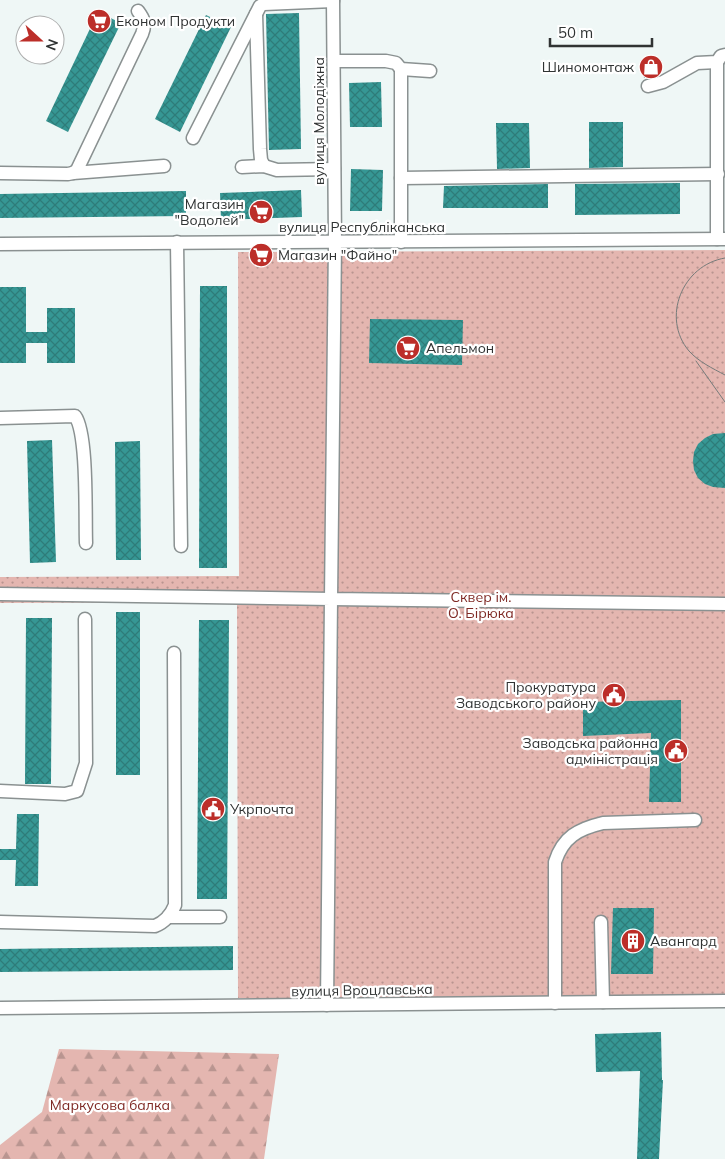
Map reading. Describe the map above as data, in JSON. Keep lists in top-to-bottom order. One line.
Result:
{"streets":{"street":["вулиця Молодіжна","вулиця Республіканська","вулиця Вроцлавська"]},"crossings":[["вулиця Молодіжна","вулиця Республіканська"],["вулиця Молодіжна","вулиця Вроцлавська"]],"parks":["Сквер ім. О. Бірюка","Маркусова балка"],"places":{"supermarket":["Економ Продукти","Магазин \"Водолей\"","Магазин \"Файно\"","Апельмон"],"shop":["Шиномонтаж"],"public building":["Прокуратура Заводського району","Заводська районна адміністрація","Укрпочта"],"building":["Авангард"]},"scale_bar":"50 m","north":"right"}
